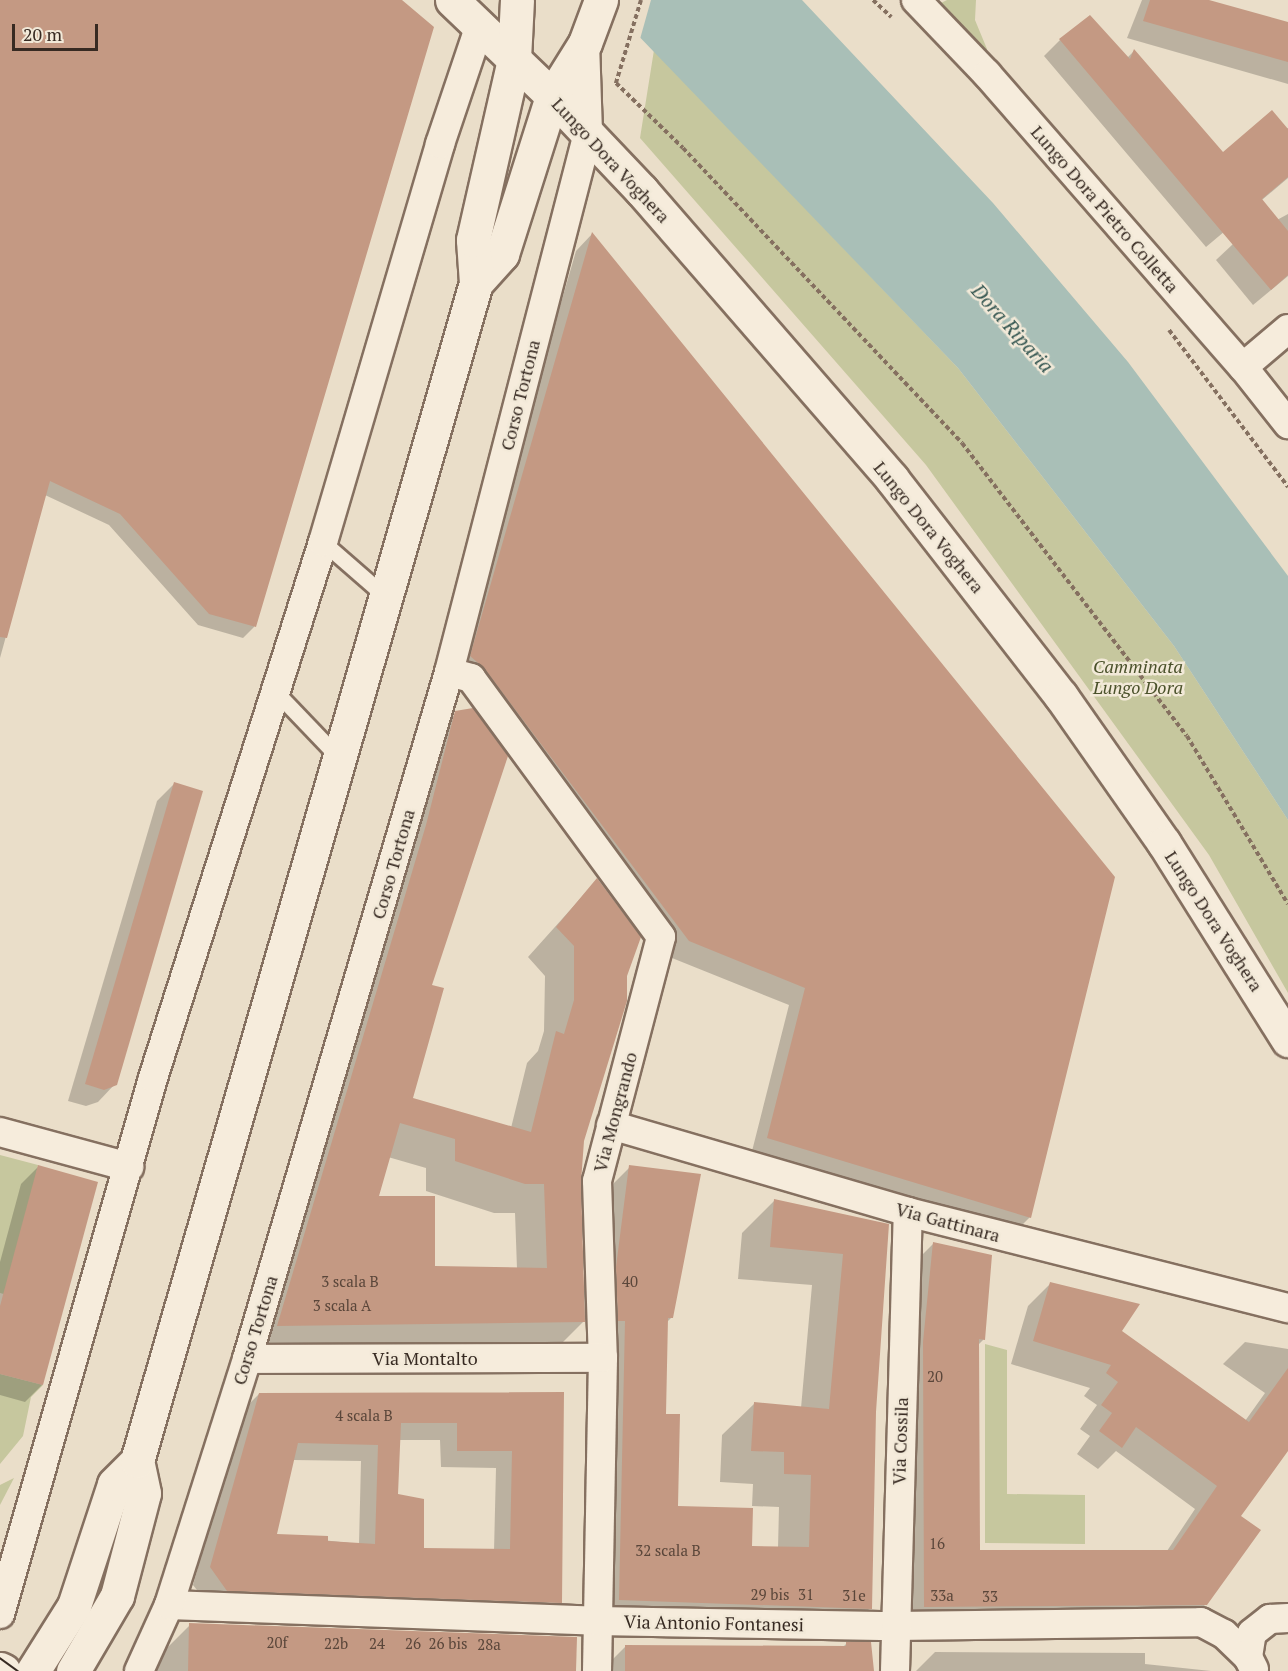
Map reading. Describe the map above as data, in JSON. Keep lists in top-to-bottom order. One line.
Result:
{"streets":{"main road":["Lungo Dora Voghera","Corso Tortona"],"street":["Lungo Dora Pietro Colletta","Via Mongrando","Via Gattinara","Via Montalto","Via Cossila","Via Antonio Fontanesi"]},"crossings":[["Lungo Dora Voghera","Corso Tortona"],["Corso Tortona","Via Mongrando"],["Corso Tortona","Via Montalto"],["Corso Tortona","Via Antonio Fontanesi"],["Via Mongrando","Via Gattinara"],["Via Mongrando","Via Montalto"],["Via Mongrando","Via Antonio Fontanesi"],["Via Gattinara","Via Cossila"],["Via Cossila","Via Antonio Fontanesi"]],"water":["Dora Riparia"],"parks":["Camminata Lungo Dora"],"house_numbers":["3 scala B","40","3 scala A","20","4 scala B","16","32 scala B","29 bis","31","31e","33a","33","20f","22b","24","26","26 bis","28a"],"scale_bar":"20 m"}
